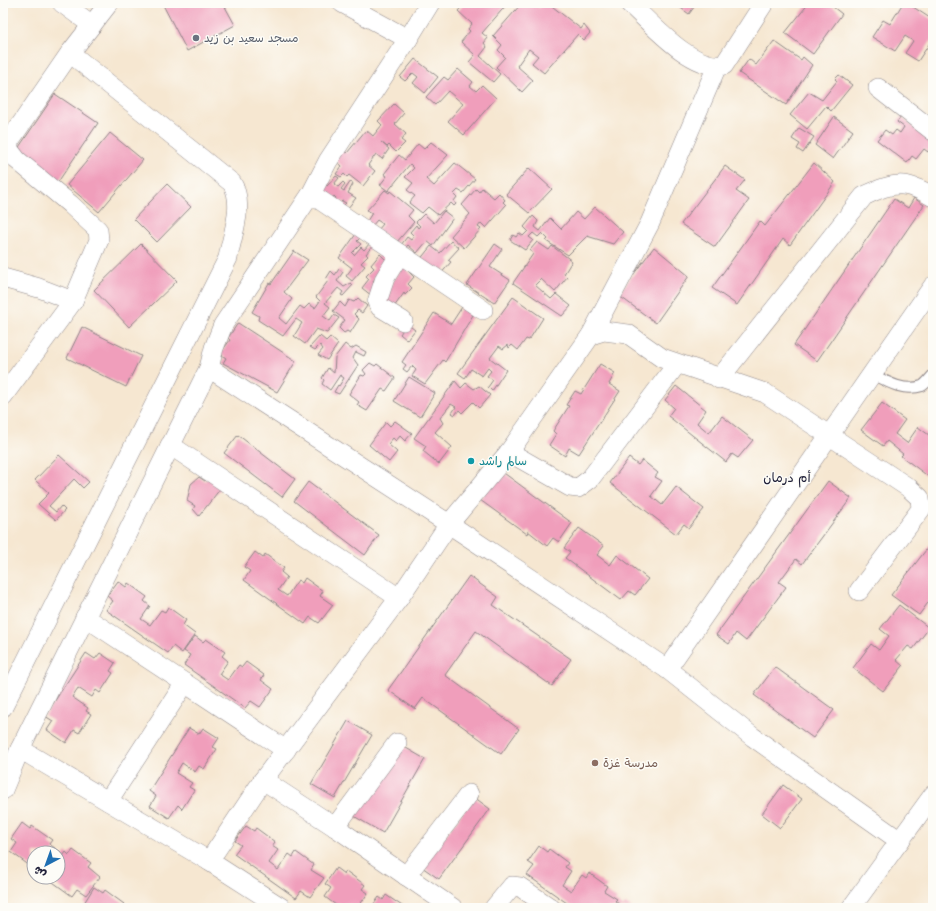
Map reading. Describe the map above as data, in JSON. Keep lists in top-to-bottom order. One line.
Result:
{"districts":["أم درمان"],"places":["مسجد سعيد بن زيد","سالم راشد","مدرسة غزة"],"north":"bottom left"}
